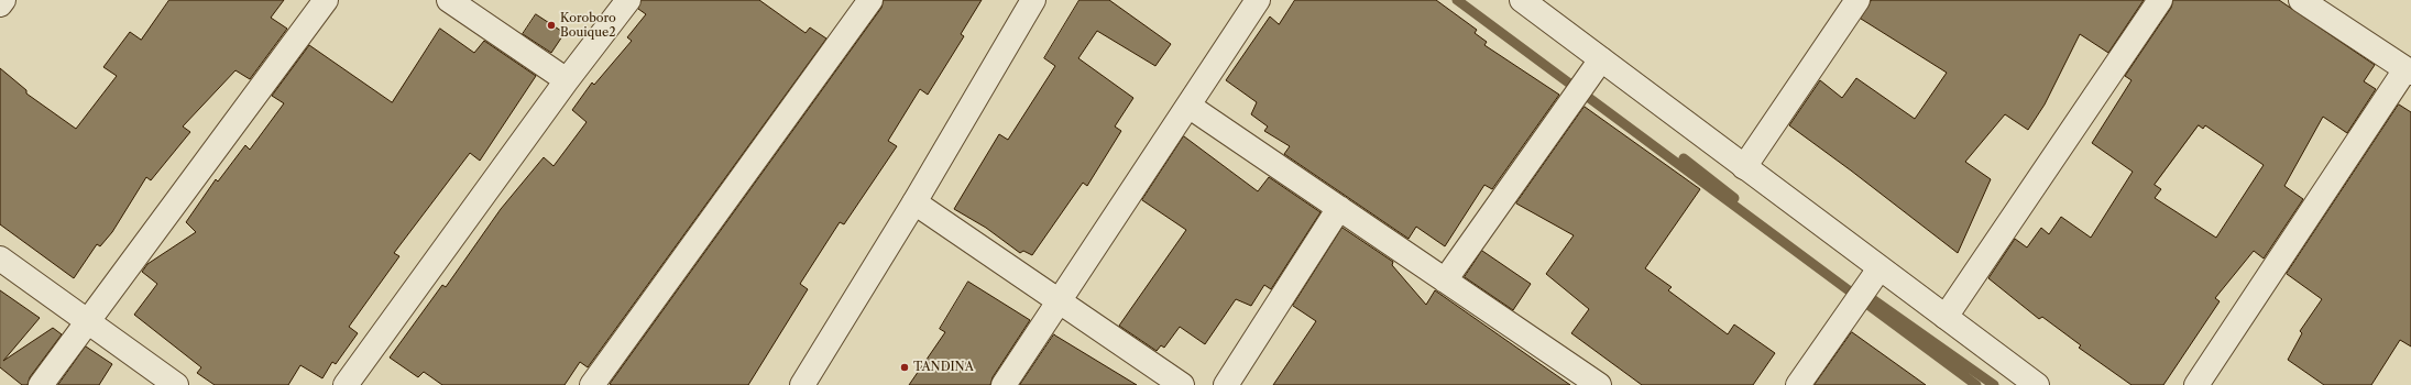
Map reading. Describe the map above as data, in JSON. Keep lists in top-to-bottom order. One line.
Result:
{"places":["Koroboro Bouique2","TANDINA"]}
